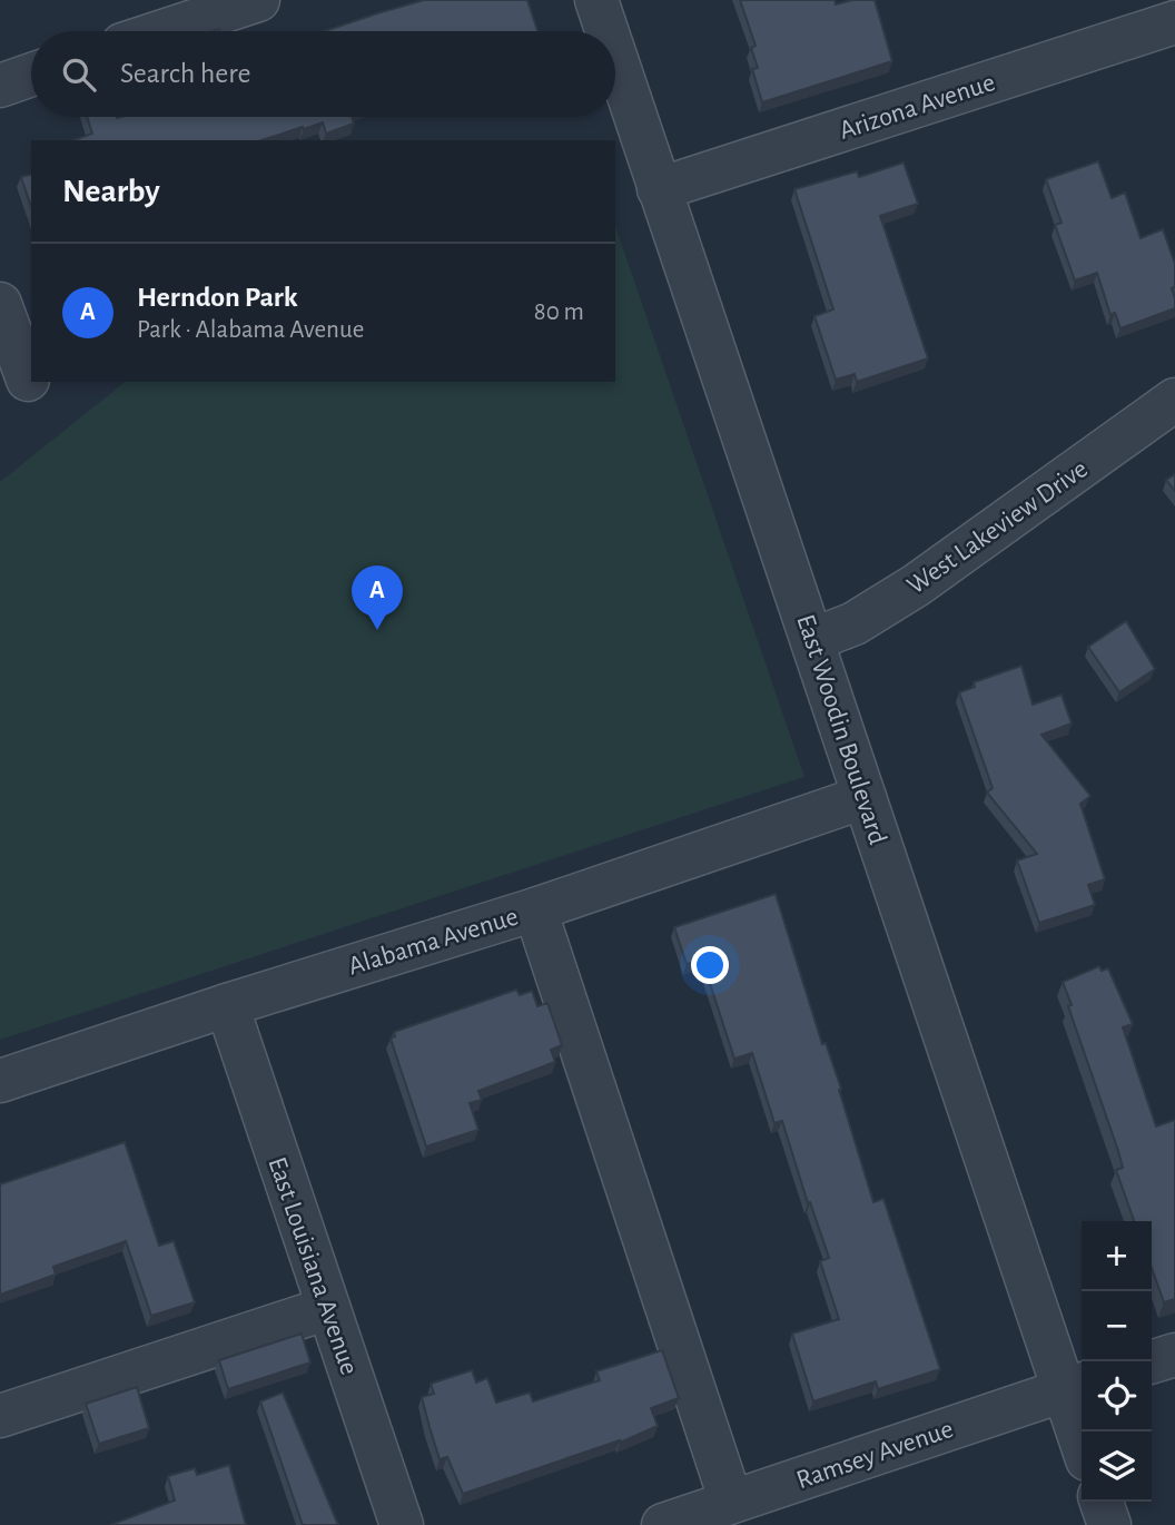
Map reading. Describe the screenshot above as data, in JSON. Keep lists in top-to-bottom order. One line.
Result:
{"streets":{"street":["Arizona Avenue","West Lakeview Drive","East Woodin Boulevard","Alabama Avenue","East Louisiana Avenue","Ramsey Avenue"]},"crossings":[["Arizona Avenue","East Woodin Boulevard"],["West Lakeview Drive","East Woodin Boulevard"],["East Woodin Boulevard","Alabama Avenue"],["East Woodin Boulevard","Ramsey Avenue"],["Alabama Avenue","East Louisiana Avenue"]],"page":{"search":"Search here","heading":"Nearby","list":[{"mark":"A","name":"Herndon Park","note":"Park · Alabama Avenue","value":"80 m"}],"pins":"A","map_buttons":["+","−"]}}
